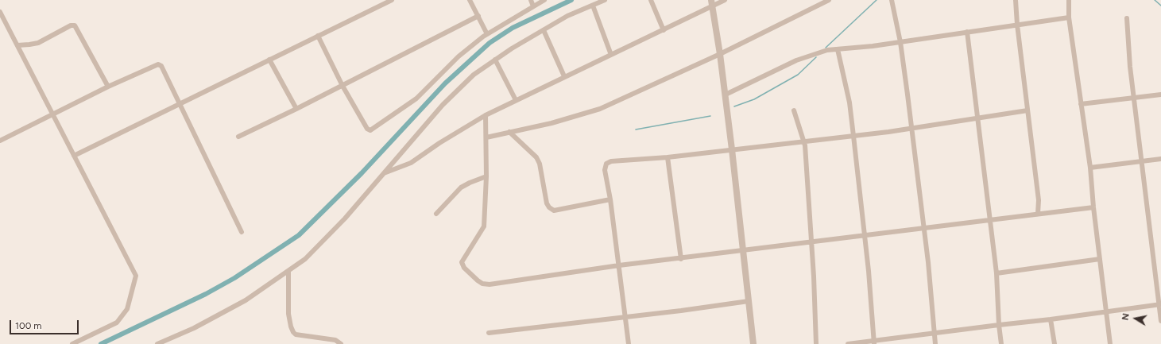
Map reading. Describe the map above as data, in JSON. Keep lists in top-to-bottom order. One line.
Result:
{"scale_bar":"100 m","north":"left"}
